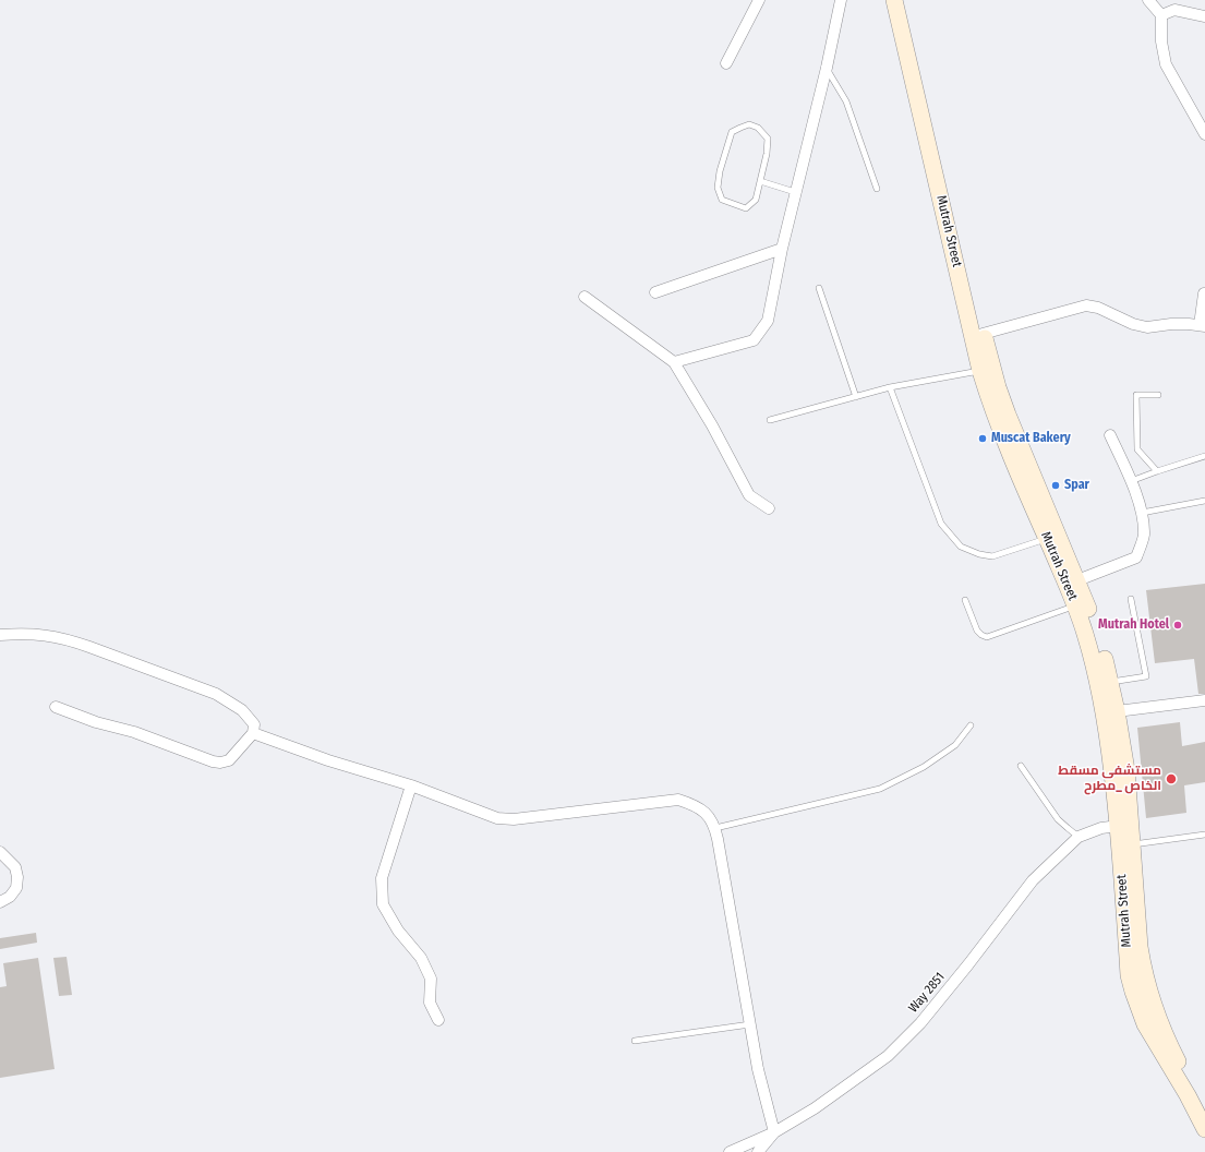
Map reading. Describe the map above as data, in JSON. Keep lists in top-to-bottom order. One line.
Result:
{"streets":{"main road":["Mutrah Street"],"street":["Way 2851"]},"crossings":[["Mutrah Street","Way 2851"]],"places":["Muscat Bakery","Spar","Mutrah Hotel","مستشفى مسقط الخاص _مطرح"]}
